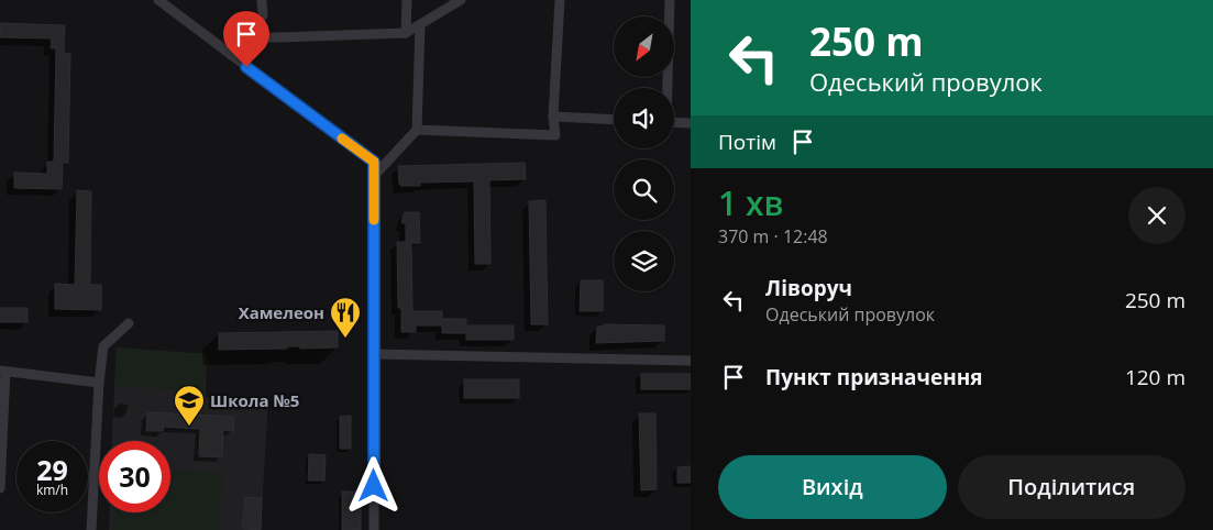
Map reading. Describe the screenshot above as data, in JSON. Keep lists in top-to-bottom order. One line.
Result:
{"places":{"restaurant":["Хамелеон"],"school or university":["Школа №5"]},"north":"bottom left","page":{"turn":["250 m","Одеський провулок"],"then":"Потім","heading":["1 хв","370 m · 12:48"],"list":[{"name":"Ліворуч","note":"Одеський провулок","value":"250 m"},{"name":"Пункт призначення","value":"120 m"}],"speed":"29 km/h","limit":"30","buttons":["Вихід","Поділитися"]}}
